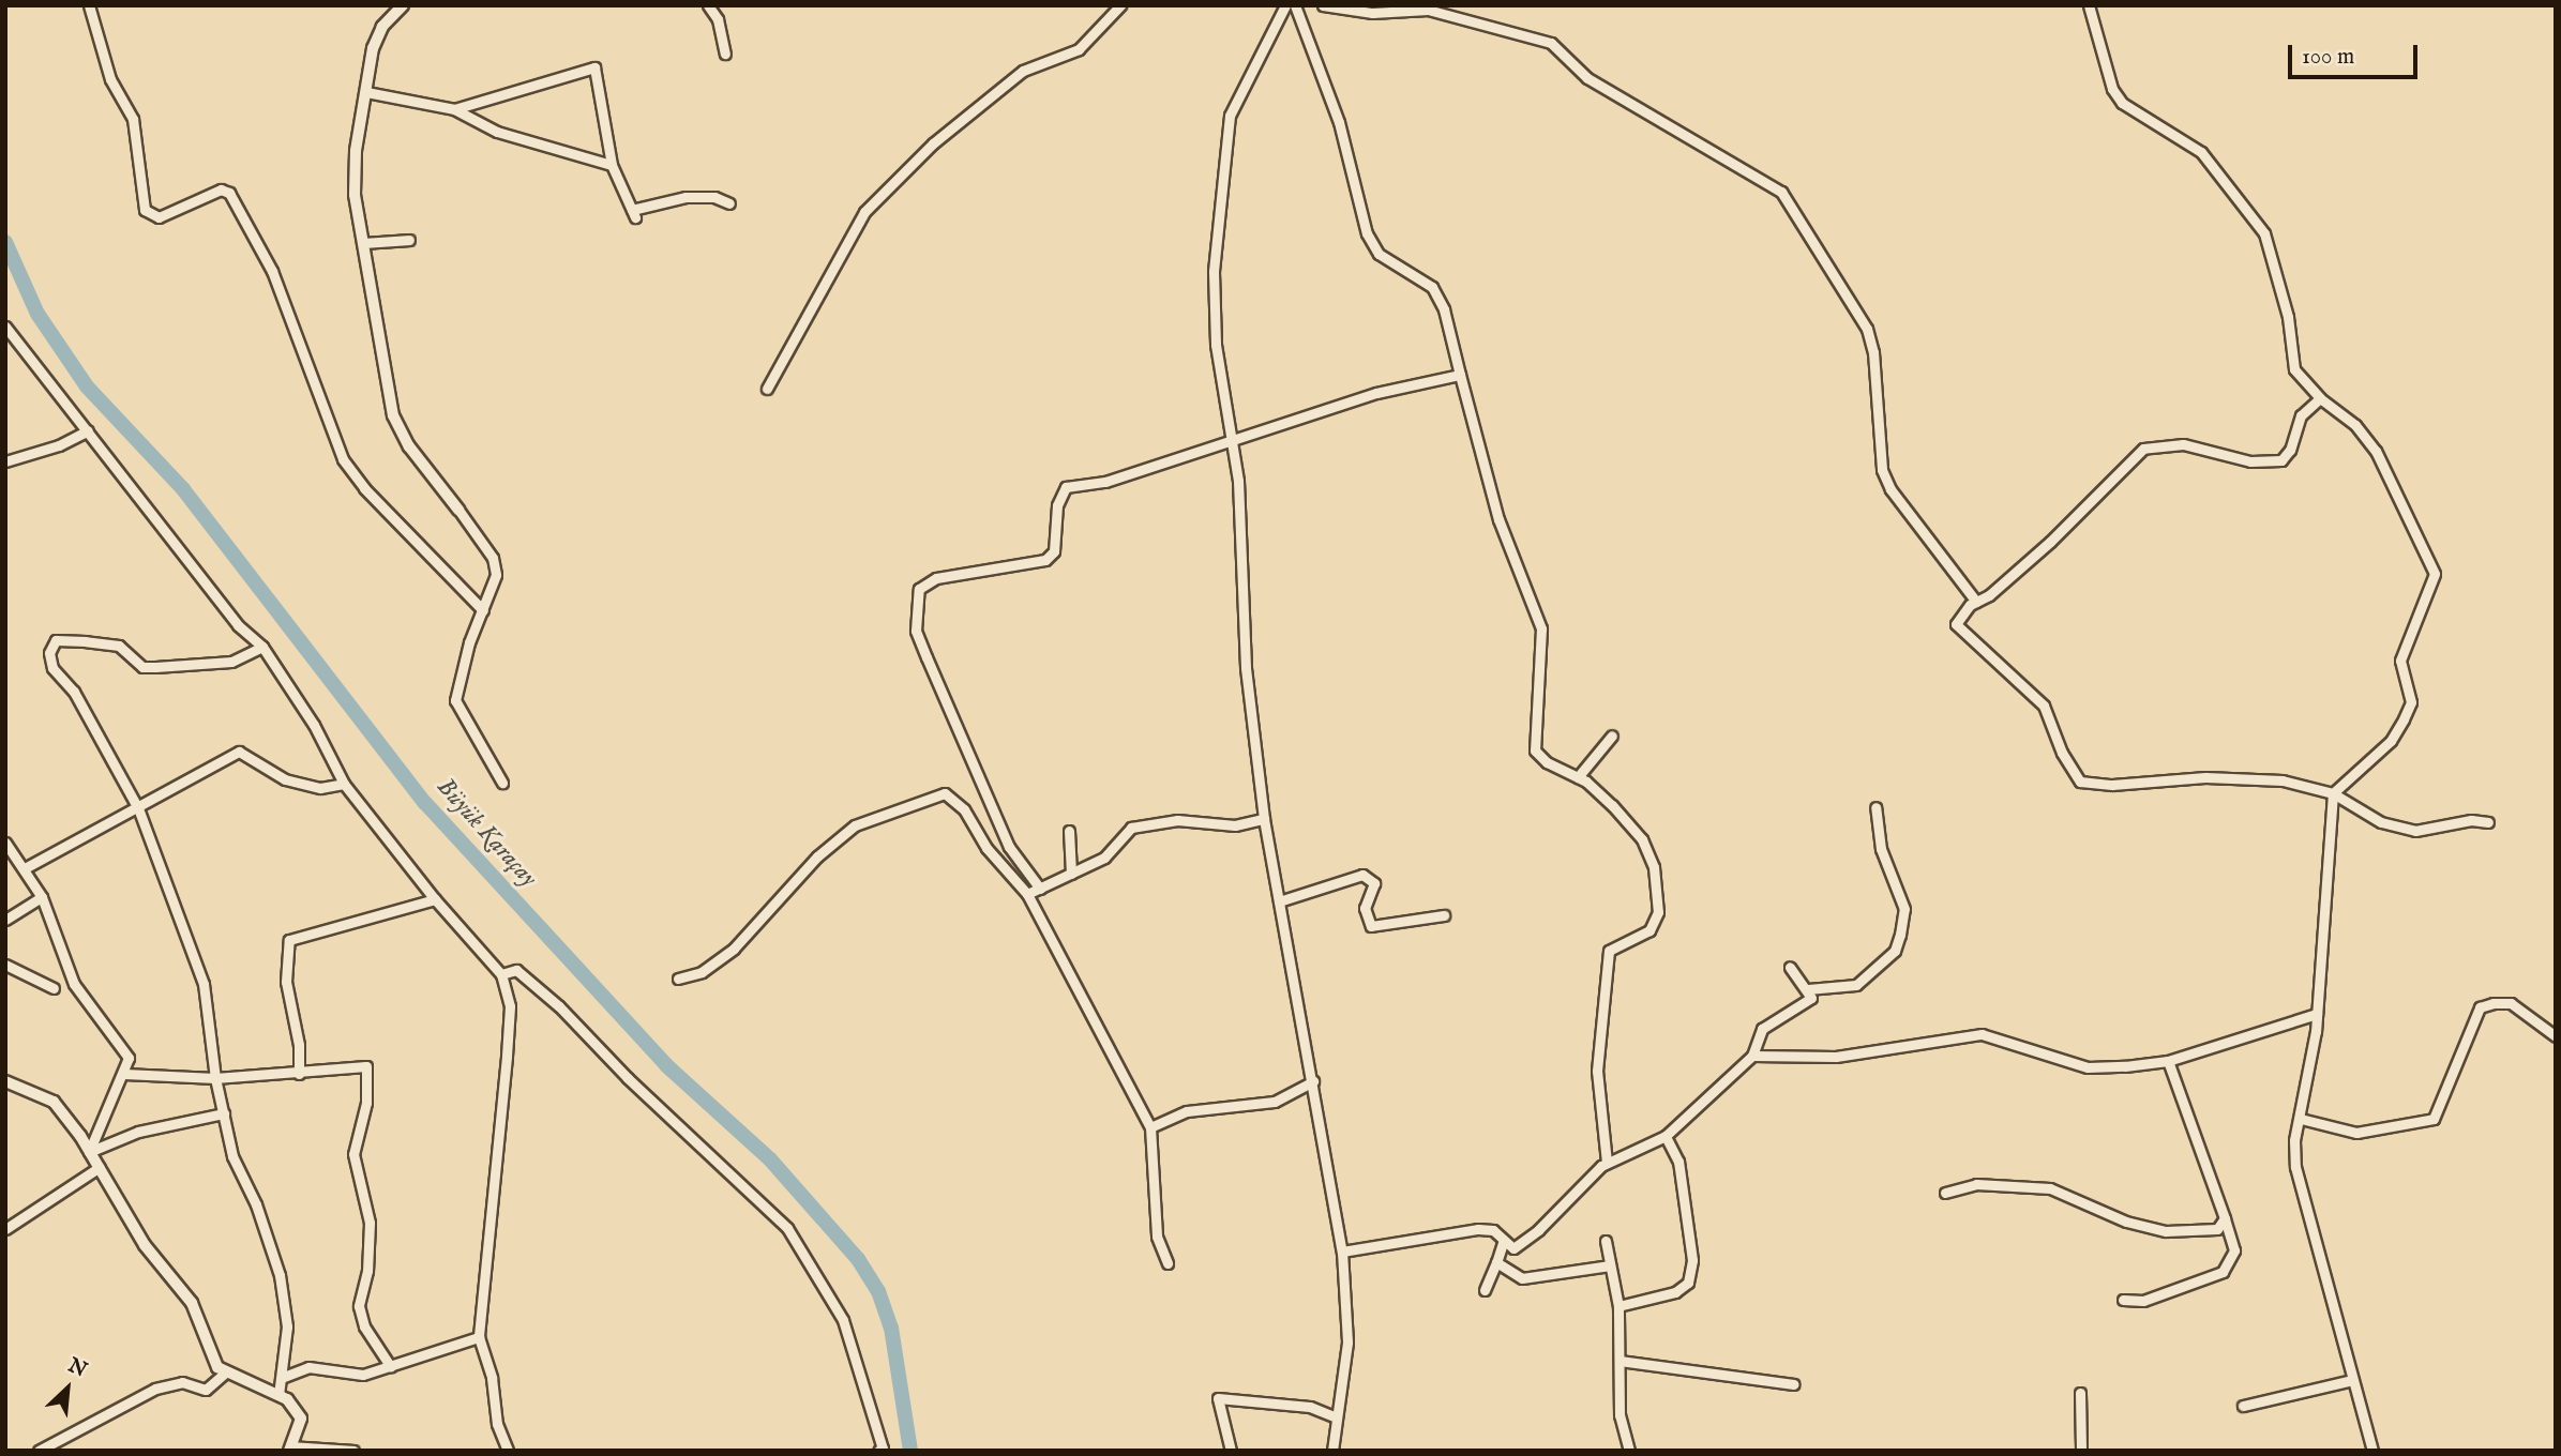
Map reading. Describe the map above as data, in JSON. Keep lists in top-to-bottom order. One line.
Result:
{"water":["Büyük Karaçay"],"scale_bar":"100 m","north":"top right"}
